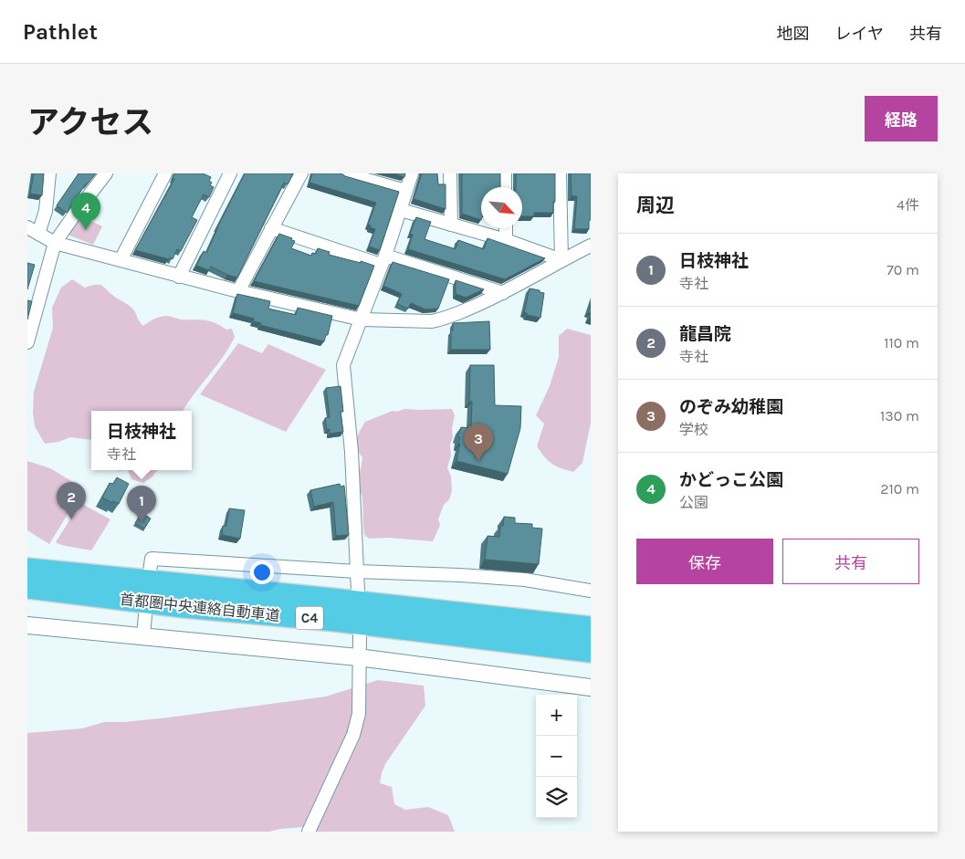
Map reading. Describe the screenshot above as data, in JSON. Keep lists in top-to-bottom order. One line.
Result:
{"streets":{"highway":["首都圏中央連絡自動車道","C4"]},"north":"bottom right","page":{"header":"Pathlet","nav":["地図","レイヤ","共有"],"title":"アクセス","buttons":["経路",["保存","共有"]],"heading":["周辺","4件"],"pins":["4","3","2","1"],"list":[{"mark":"1","name":"日枝神社","note":"寺社","value":"70 m"},{"mark":"2","name":"龍昌院","note":"寺社","value":"110 m"},{"mark":"3","name":"のぞみ幼稚園","note":"学校","value":"130 m"},{"mark":"4","name":"かどっこ公園","note":"公園","value":"210 m"}],"popup":["日枝神社","寺社"],"map_buttons":["+","−"]}}
